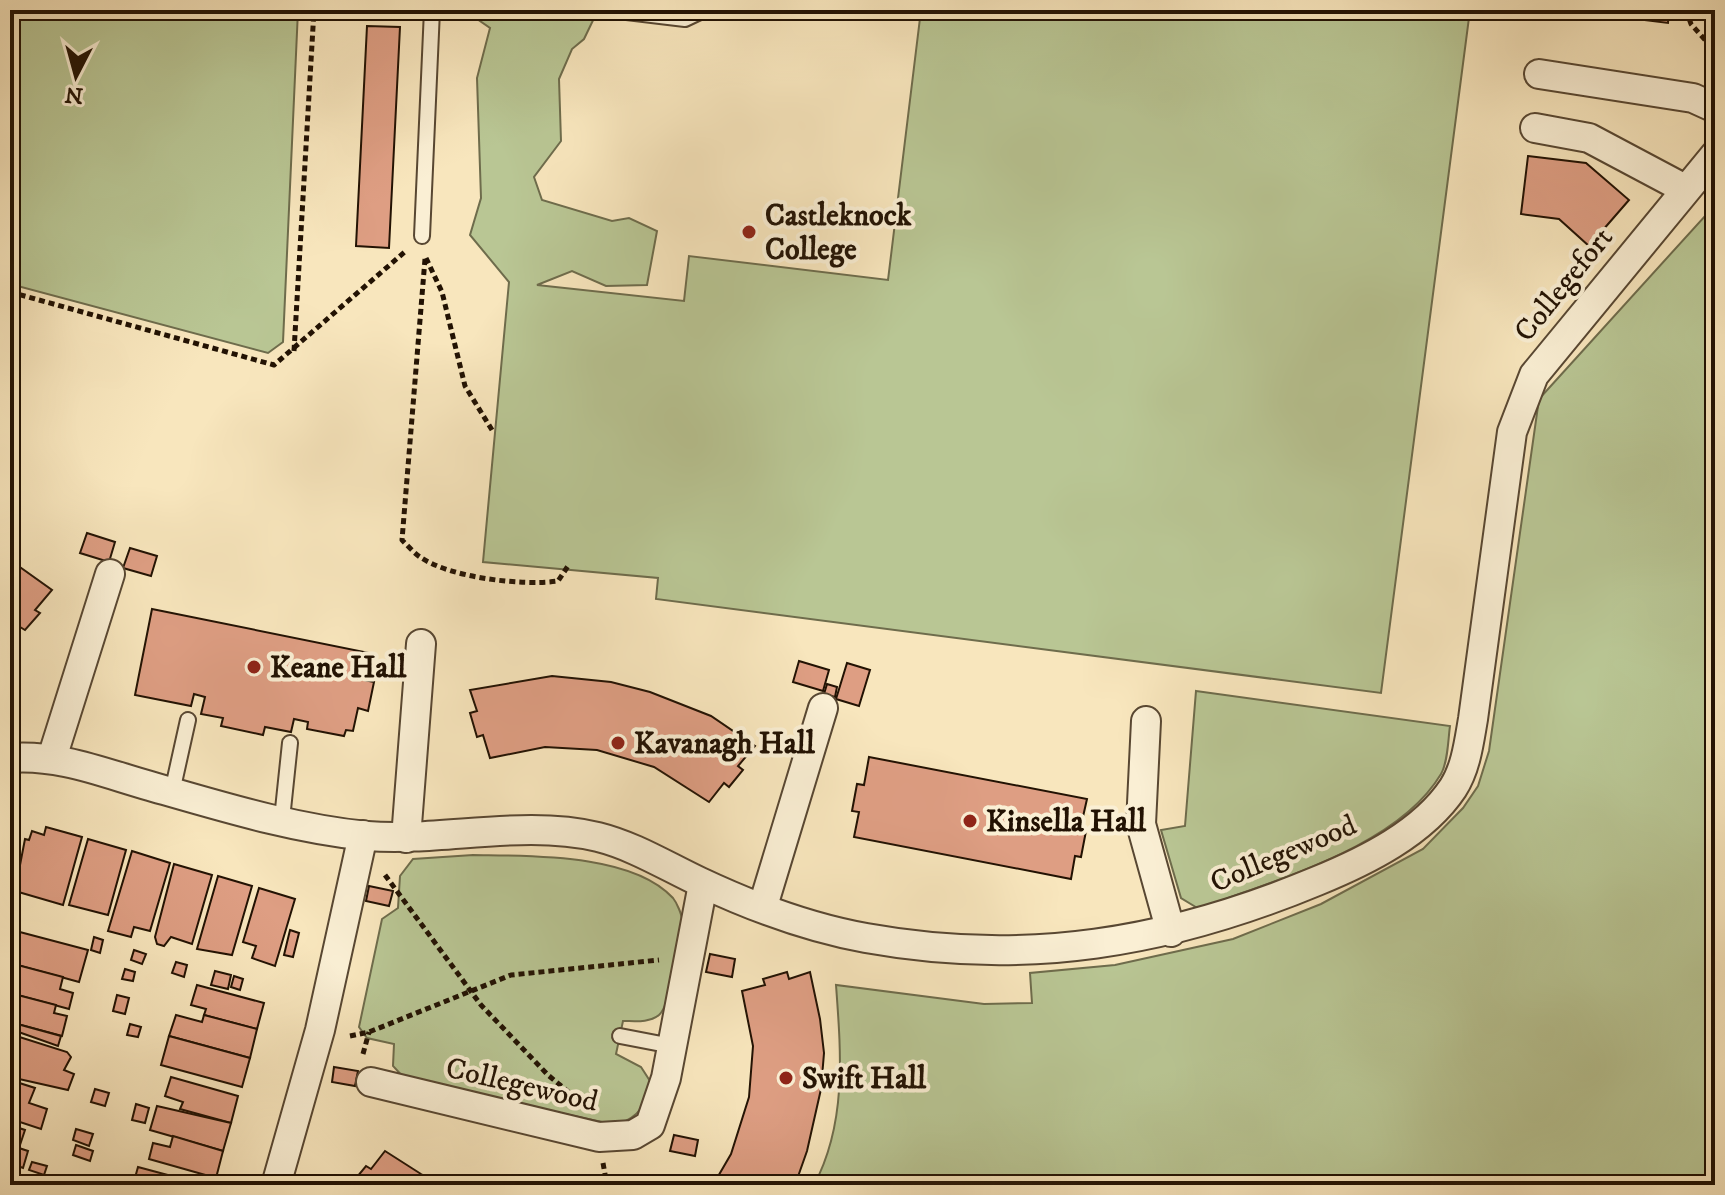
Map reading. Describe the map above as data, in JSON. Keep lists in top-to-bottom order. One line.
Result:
{"streets":{"street":["Collegefort","Collegewood"]},"crossings":[["Collegefort","Collegewood"]],"places":["Castleknock College","Keane Hall","Kavanagh Hall","Kinsella Hall","Swift Hall"],"north":"bottom"}
